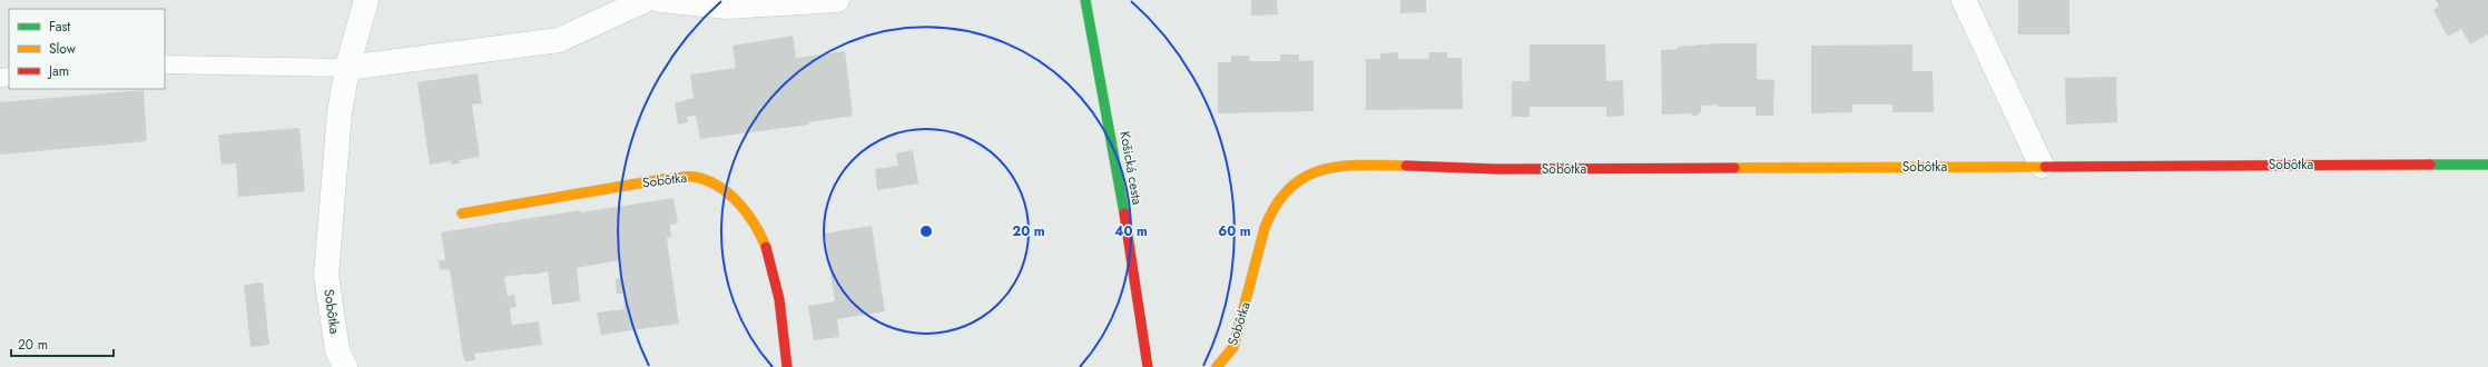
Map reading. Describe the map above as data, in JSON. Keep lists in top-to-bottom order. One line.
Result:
{"streets":{"street":["Sobôtka","Košická cesta"]},"legend":["Fast","Slow","Jam"],"scale_bar":"20 m","rings":["20 m","40 m","60 m"]}
